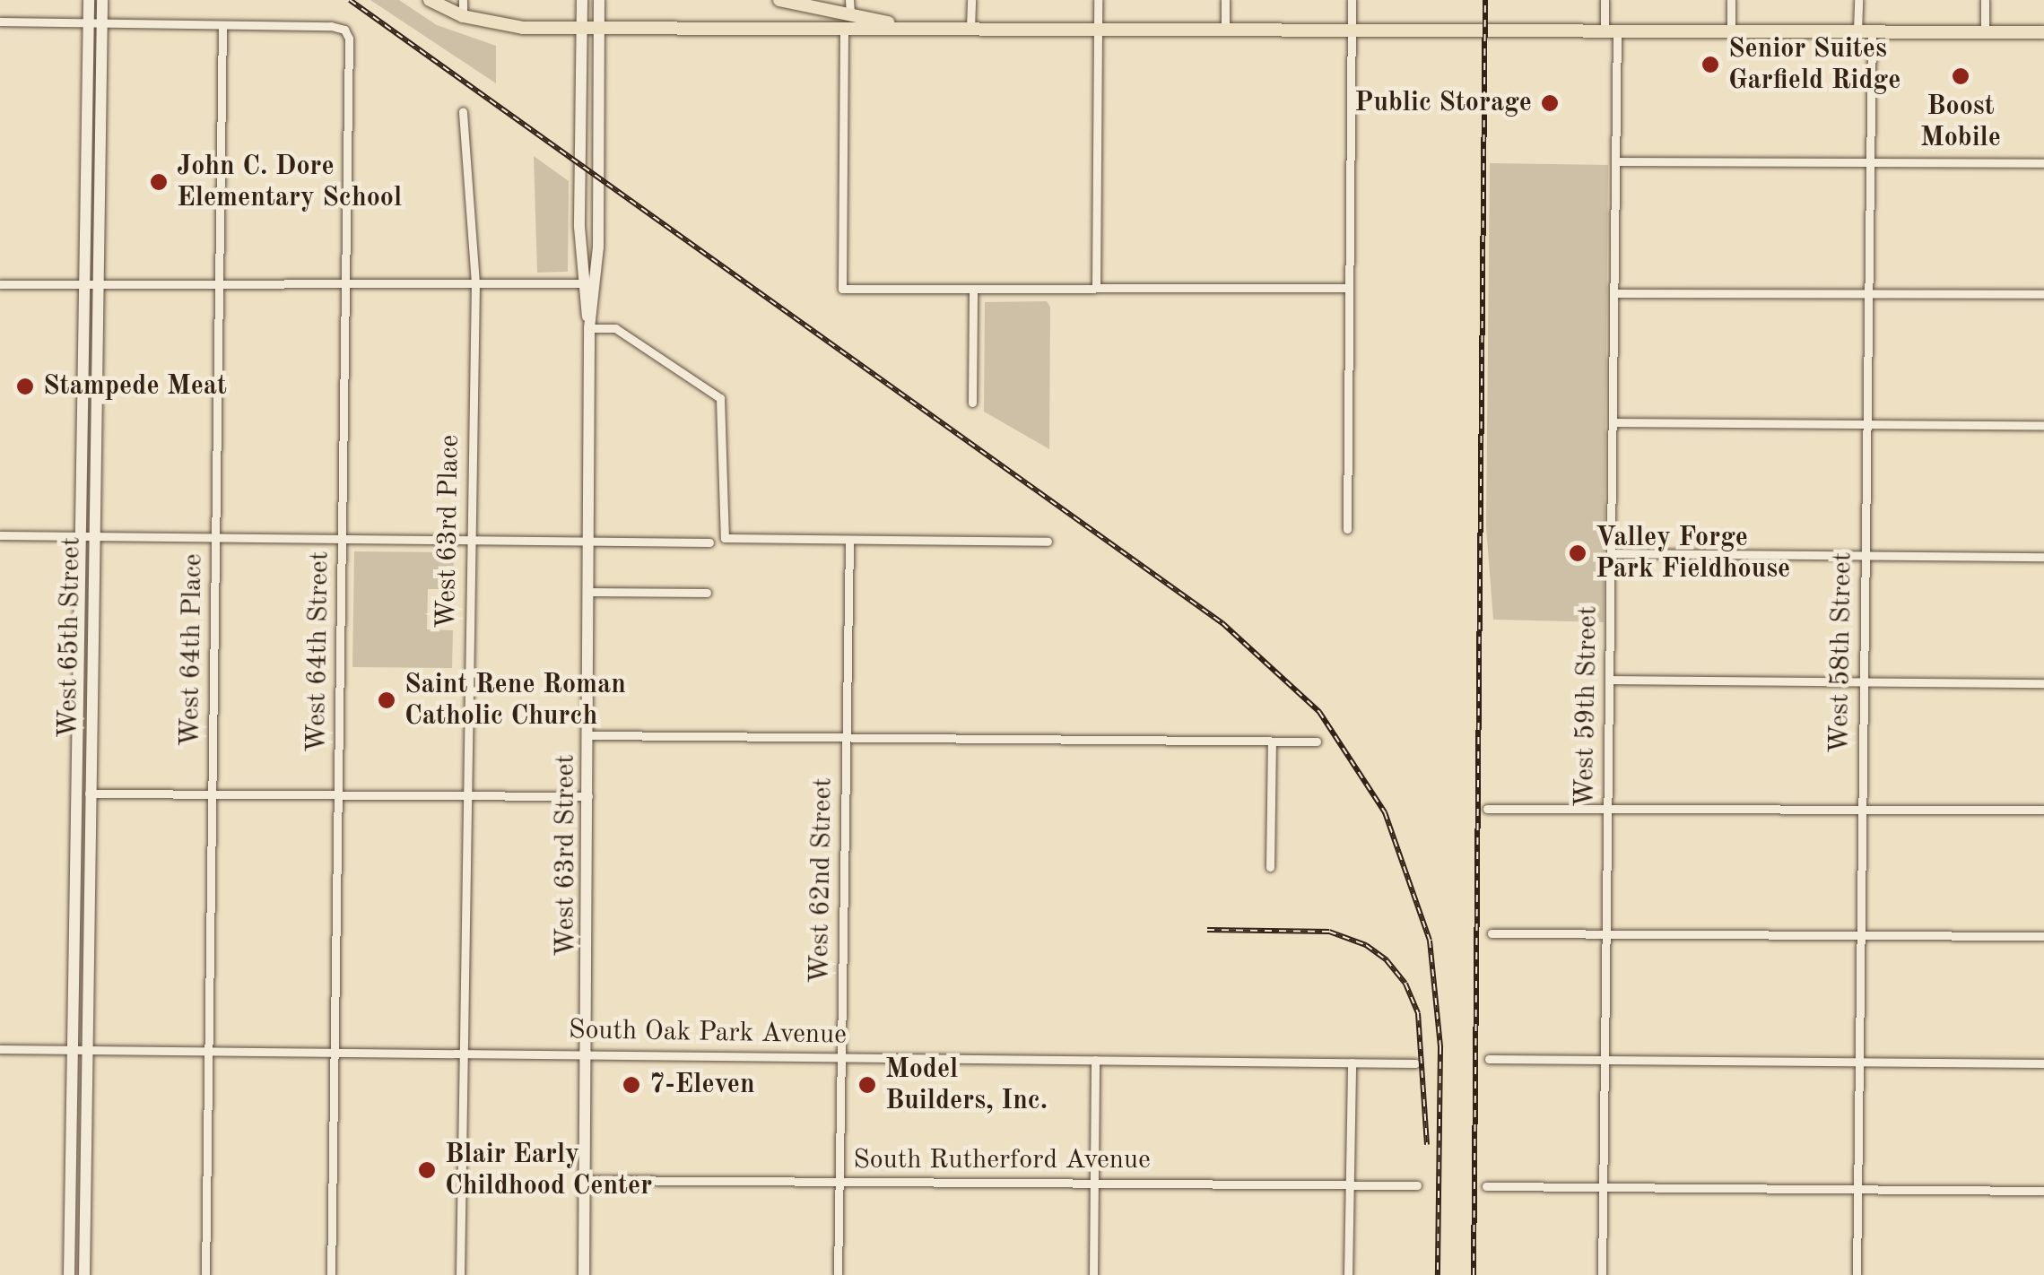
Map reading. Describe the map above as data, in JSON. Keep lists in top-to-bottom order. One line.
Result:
{"streets":{"street":["West 63rd Place","West 65th Street","West 64th Place","West 64th Street","West 58th Street","West 59th Street","West 63rd Street","West 62nd Street","South Oak Park Avenue","South Rutherford Avenue"]},"crossings":[["West 63rd Place","South Oak Park Avenue"],["West 65th Street","South Oak Park Avenue"],["West 64th Place","West 64th Street"],["West 64th Place","South Oak Park Avenue"],["West 64th Street","South Oak Park Avenue"],["West 63rd Street","South Oak Park Avenue"],["West 63rd Street","South Rutherford Avenue"],["West 62nd Street","South Oak Park Avenue"],["West 62nd Street","South Rutherford Avenue"]],"places":["Senior Suites Garfield Ridge","Boost Mobile","Public Storage","John C. Dore Elementary School","Stampede Meat","Valley Forge Park Fieldhouse","Saint Rene Roman Catholic Church","7-Eleven","Model Builders, Inc.","Blair Early Childhood Center"]}
